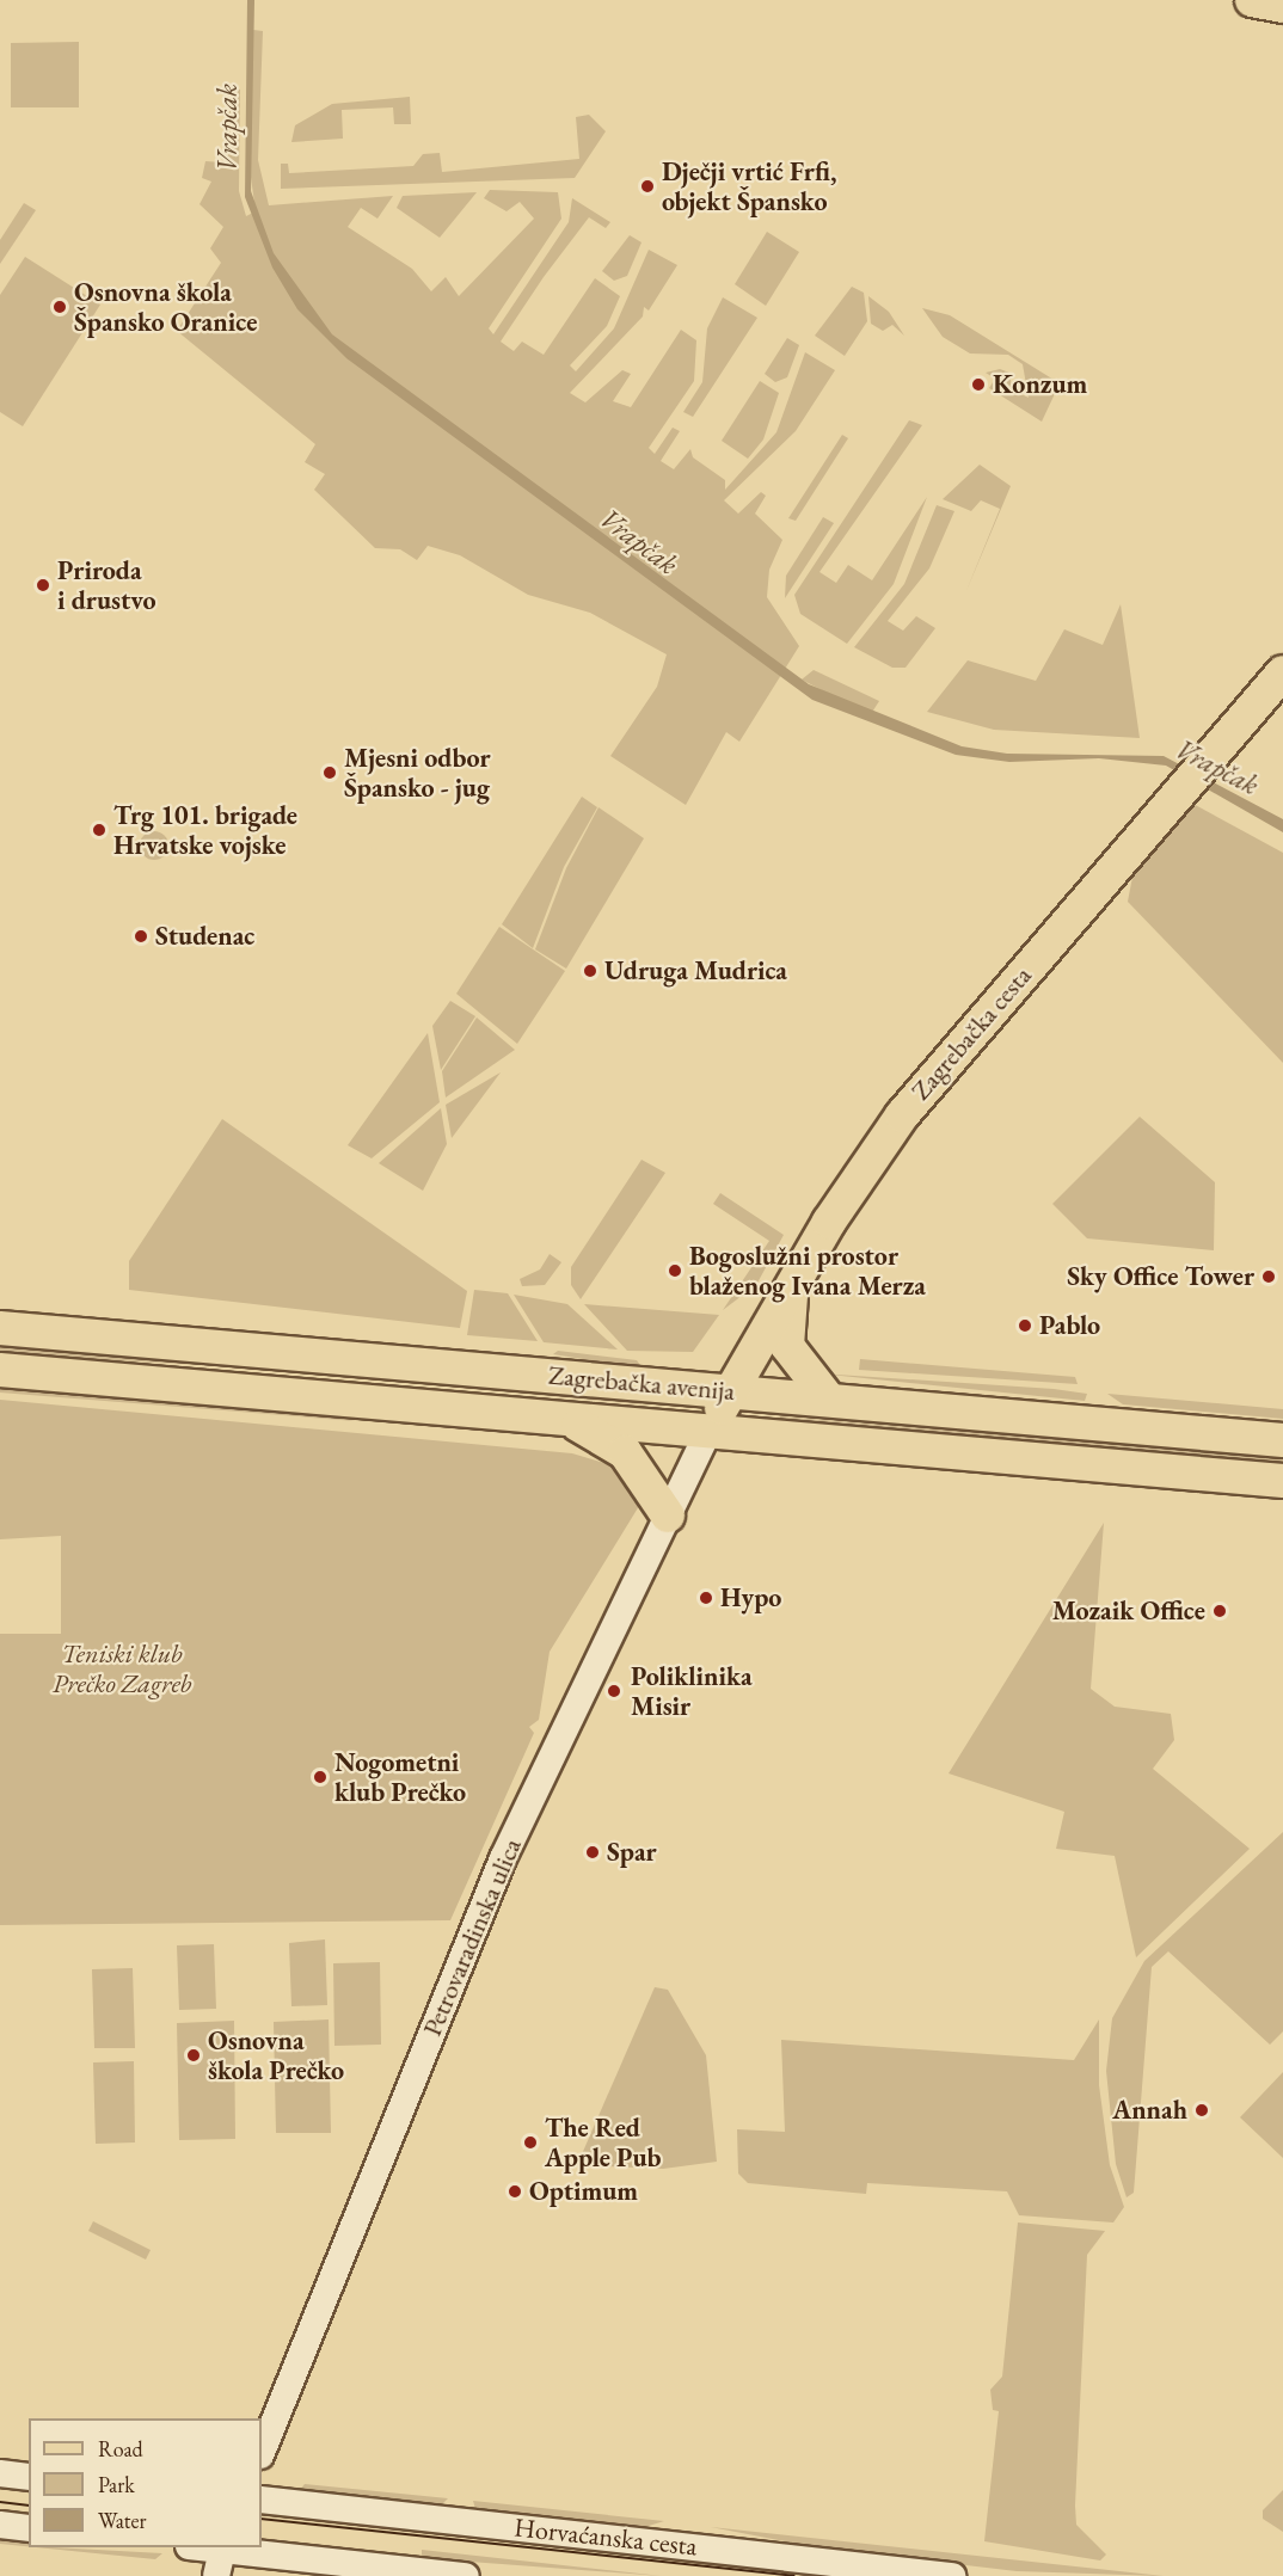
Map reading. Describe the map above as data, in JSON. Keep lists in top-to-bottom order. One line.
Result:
{"streets":{"main road":["Zagrebačka cesta","Zagrebačka avenija"],"street":["Petrovaradinska ulica","Horvaćanska cesta"]},"crossings":[["Zagrebačka cesta","Zagrebačka avenija"],["Zagrebačka cesta","Petrovaradinska ulica"],["Zagrebačka avenija","Petrovaradinska ulica"]],"water":["Vrapčak"],"parks":["Teniski klub Prečko Zagreb"],"places":["Dječji vrtić Frfi, objekt Špansko","Osnovna škola Špansko Oranice","Konzum","Priroda i drustvo","Mjesni odbor Špansko - jug","Trg 101. brigade Hrvatske vojske","Studenac","Udruga Mudrica","Bogoslužni prostor blaženog Ivana Merza","Sky Office Tower","Pablo","Hypo","Mozaik Office","Poliklinika Misir","Nogometni klub Prečko","Spar","Osnovna škola Prečko","Annah","The Red Apple Pub","Optimum"],"legend":["Road","Park","Water"]}
